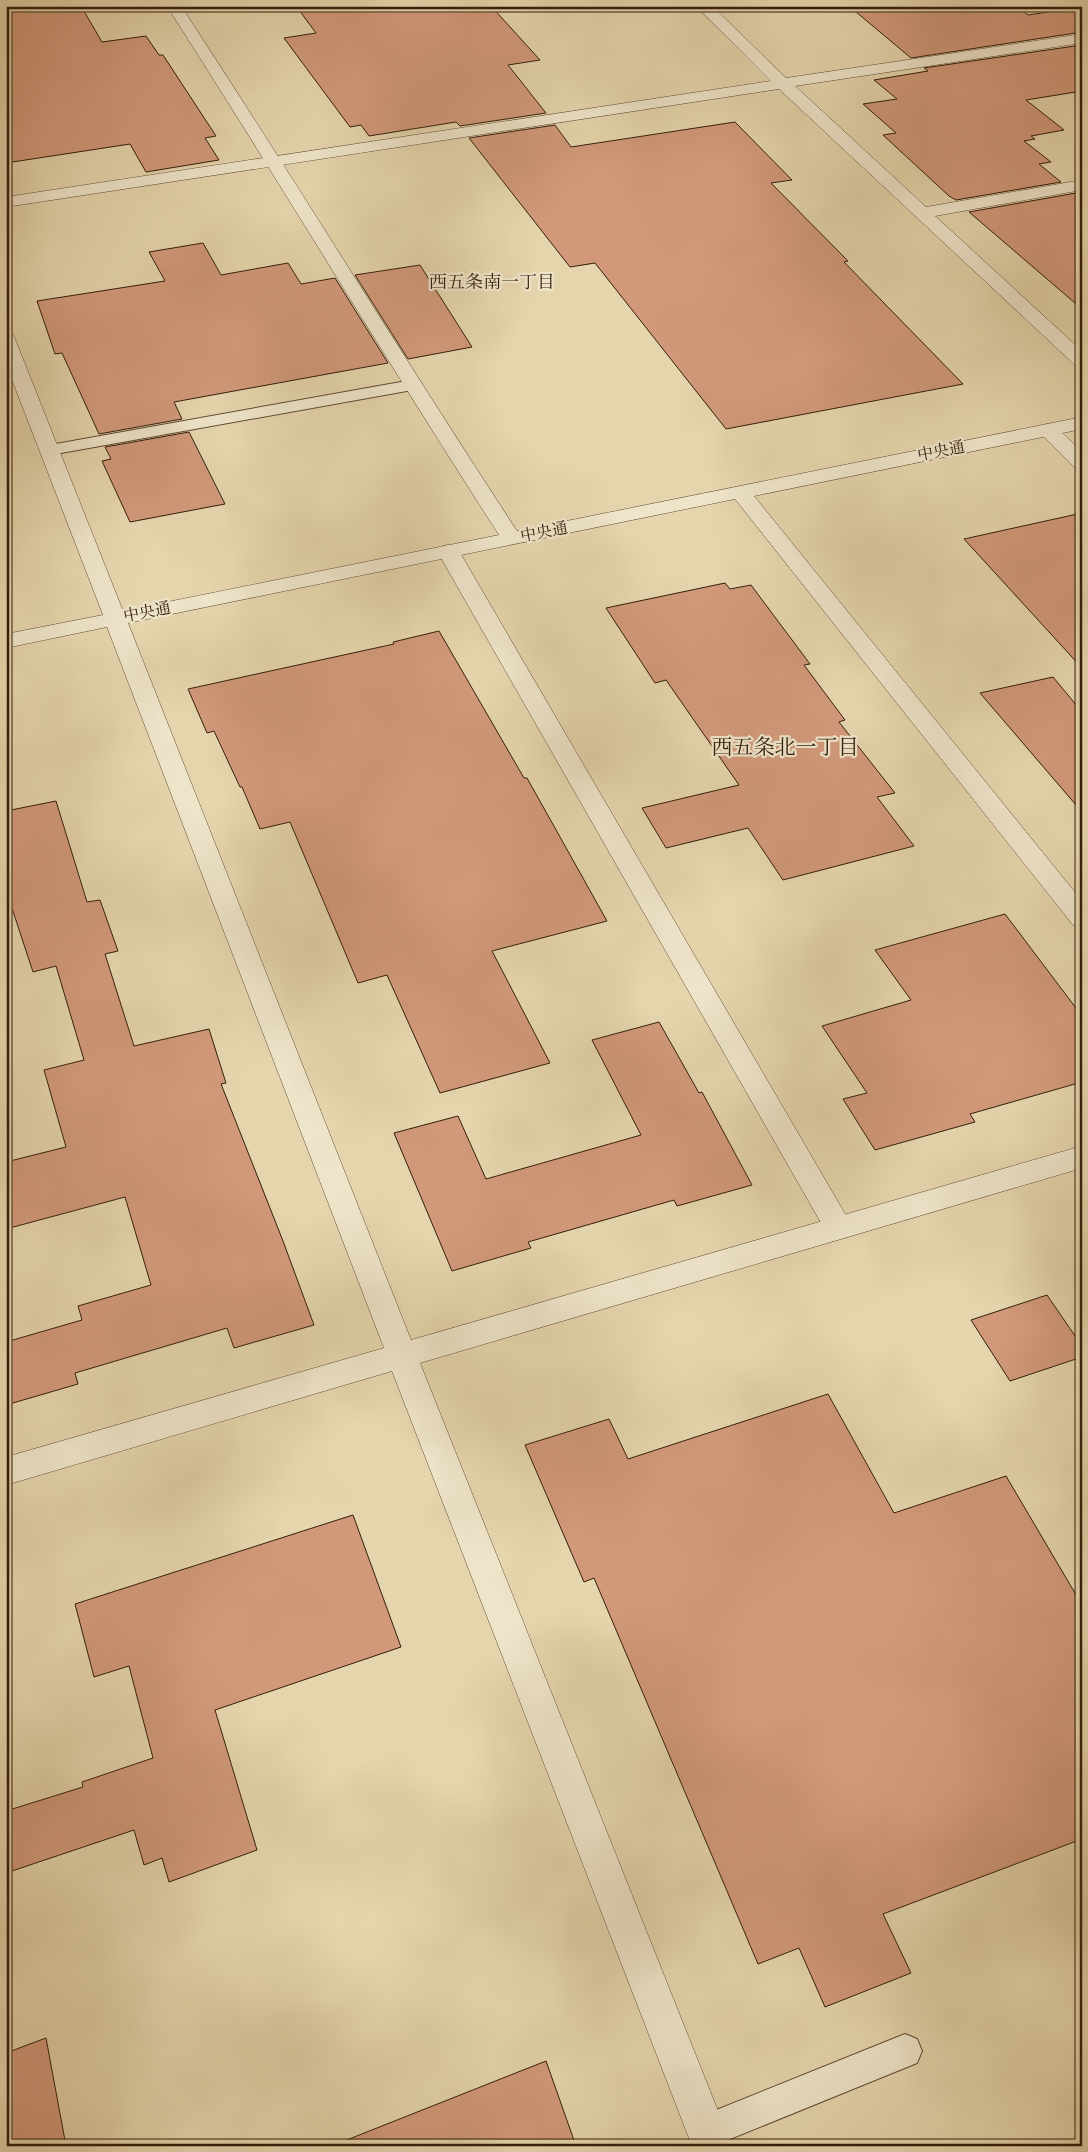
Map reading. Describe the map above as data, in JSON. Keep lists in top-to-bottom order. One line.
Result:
{"streets":{"street":["中央通"]},"districts":["西五条南一丁目","西五条北一丁目"]}
